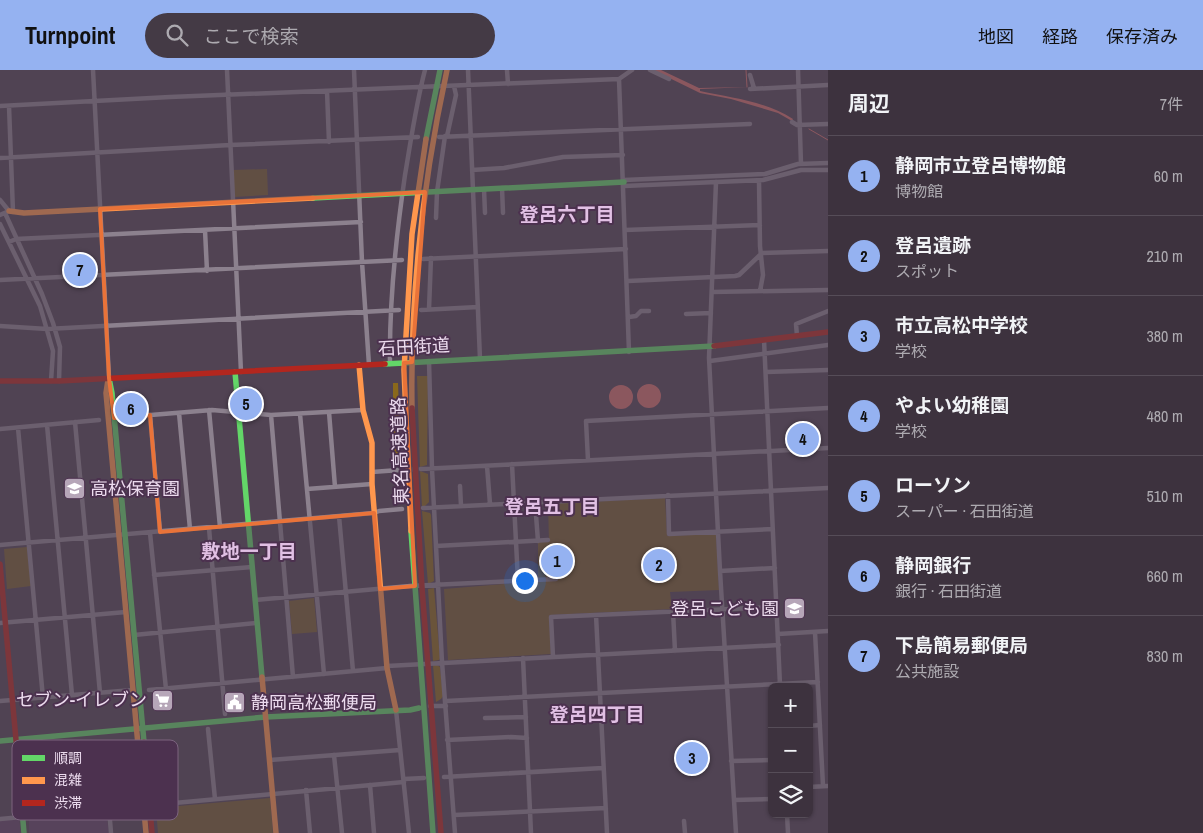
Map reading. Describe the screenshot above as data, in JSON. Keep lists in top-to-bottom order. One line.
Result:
{"streets":{"main road":["石田街道","東名高速道路"]},"districts":["登呂六丁目","登呂五丁目","敷地一丁目","登呂四丁目"],"places":{"school or university":["高松保育園","登呂こども園"],"supermarket":["セブン-イレブン"],"public building":["静岡高松郵便局"]},"legend":["順調","混雑","渋滞"],"page":{"header":"Turnpoint","search":"ここで検索","nav":["地図","経路","保存済み"],"heading":["周辺","7件"],"list":[{"mark":"1","name":"静岡市立登呂博物館","note":"博物館","value":"60 m"},{"mark":"2","name":"登呂遺跡","note":"スポット","value":"210 m"},{"mark":"3","name":"市立高松中学校","note":"学校","value":"380 m"},{"mark":"4","name":"やよい幼稚園","note":"学校","value":"480 m"},{"mark":"5","name":"ローソン","note":"スーパー · 石田街道","value":"510 m"},{"mark":"6","name":"静岡銀行","note":"銀行 · 石田街道","value":"660 m"},{"mark":"7","name":"下島簡易郵便局","note":"公共施設","value":"830 m"}],"pins":["7","5","6","4","1","2","3"],"map_buttons":["+","−"]}}
